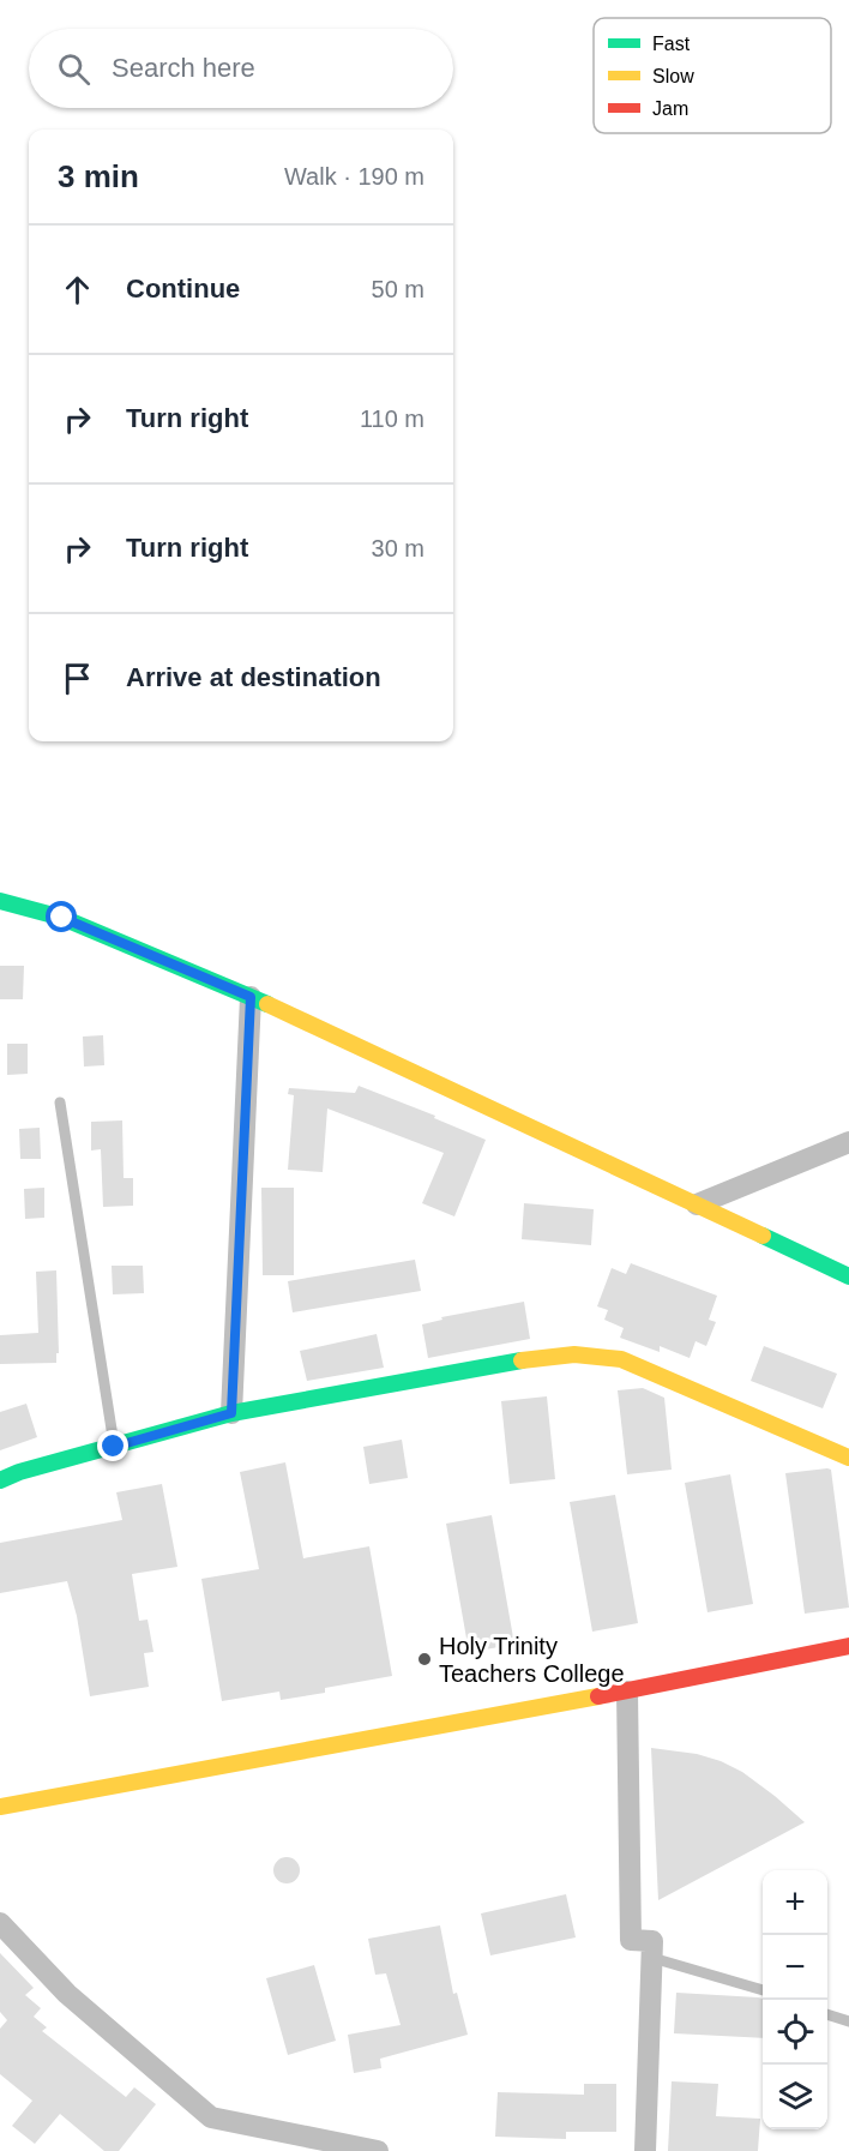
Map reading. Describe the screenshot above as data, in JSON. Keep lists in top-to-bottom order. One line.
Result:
{"places":["Holy Trinity Teachers College"],"legend":["Fast","Slow","Jam"],"page":{"search":"Search here","heading":["3 min","Walk · 190 m"],"list":[["Continue","50 m"],["Turn right","110 m"],["Turn right","30 m"],"Arrive at destination"],"map_buttons":["+","−"]}}
